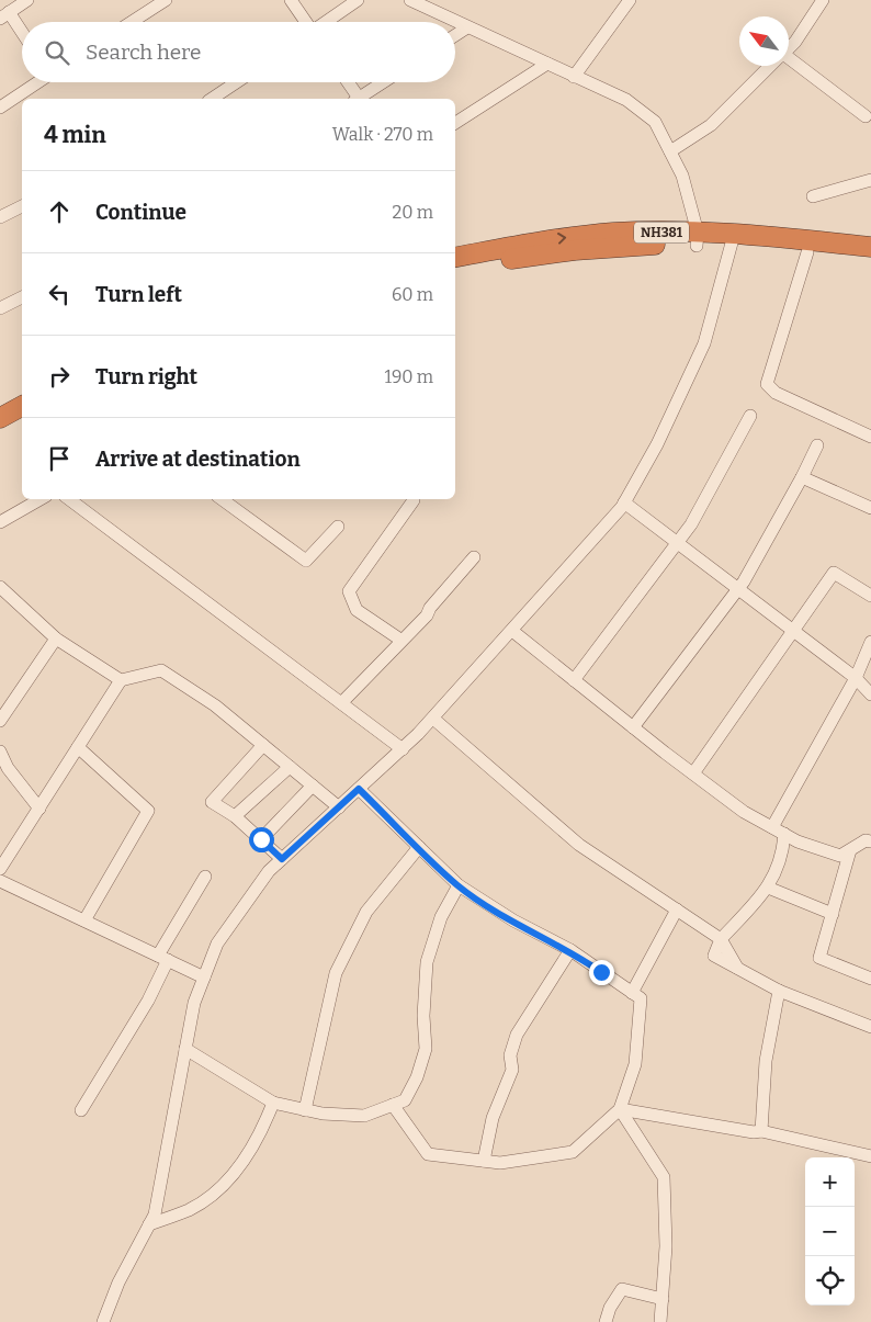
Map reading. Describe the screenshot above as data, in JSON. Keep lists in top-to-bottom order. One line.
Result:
{"streets":{"highway":["NH381"]},"north":"top left","page":{"search":"Search here","heading":["4 min","Walk · 270 m"],"list":[["Continue","20 m"],["Turn left","60 m"],["Turn right","190 m"],"Arrive at destination"],"map_buttons":["+","−"]}}
